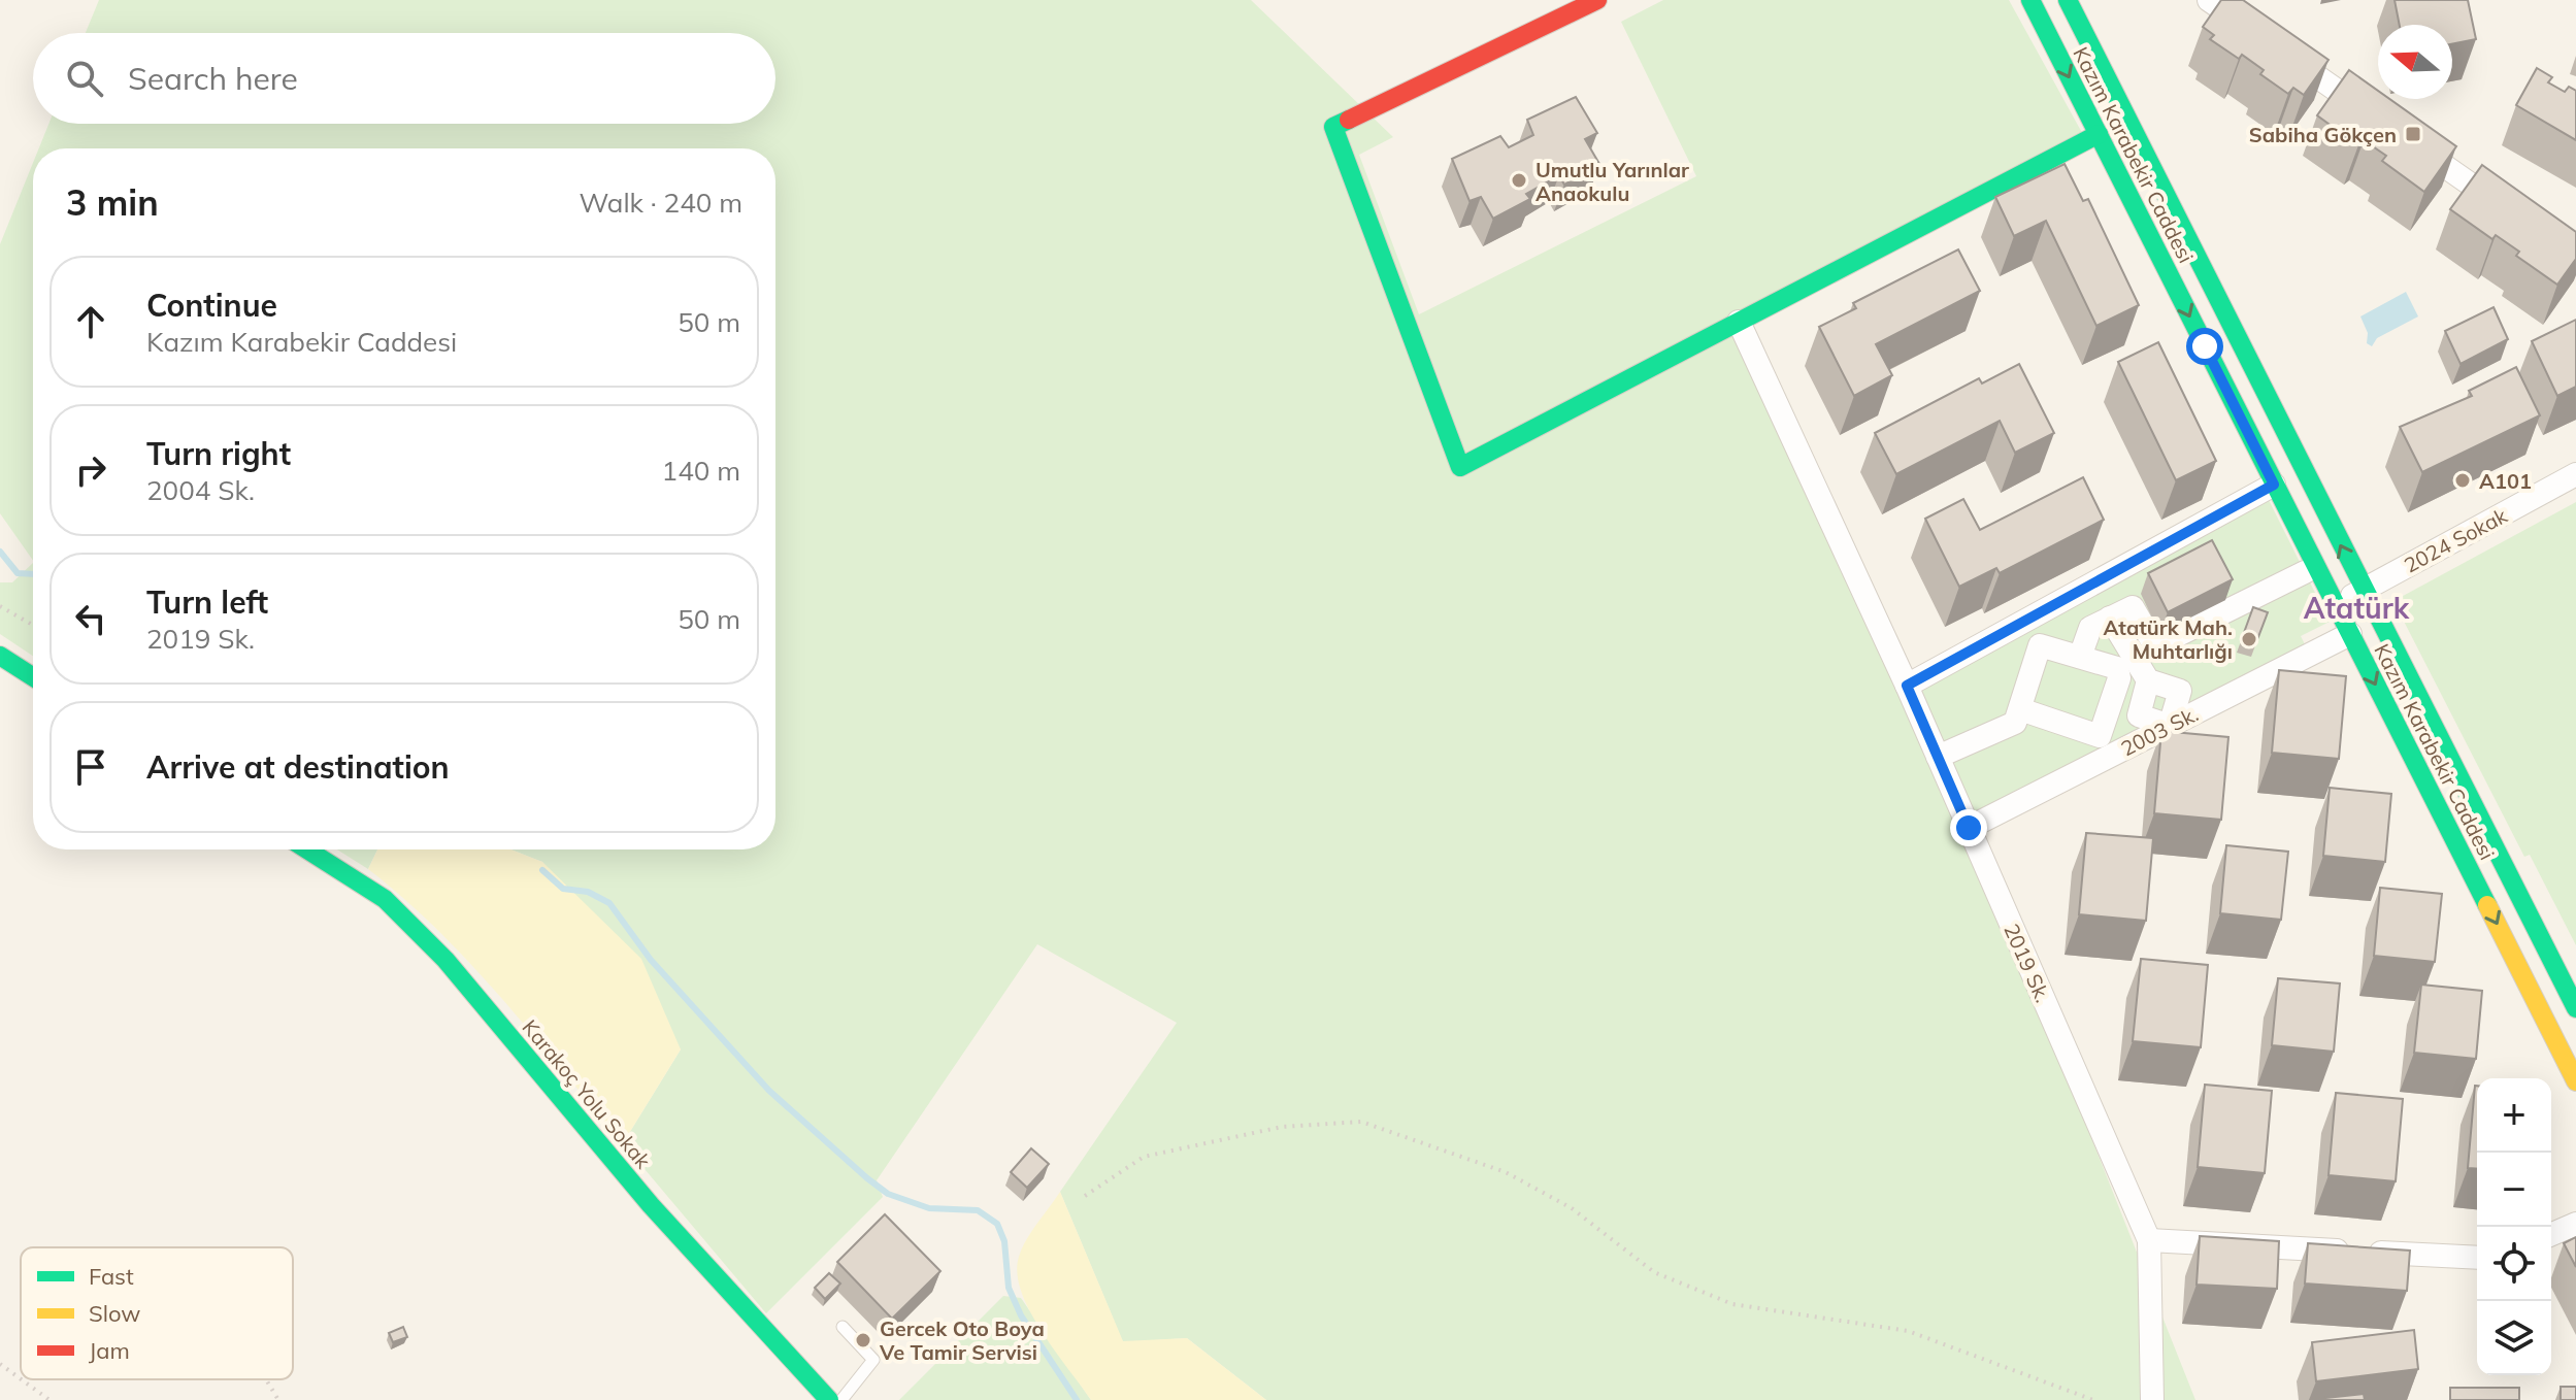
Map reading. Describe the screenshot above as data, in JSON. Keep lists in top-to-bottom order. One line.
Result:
{"streets":{"street":["Kazım Karabekir Caddesi","2024 Sokak","2003 Sk.","2019 Sk.","Karakoç Yolu Sokak"]},"crossings":[["Kazım Karabekir Caddesi","2024 Sokak"],["Kazım Karabekir Caddesi","2003 Sk."],["2003 Sk.","2019 Sk."]],"districts":["Atatürk"],"places":{"transit":["Sabiha Gökçen"],"other":["Umutlu Yarınlar Anaokulu","A101","Atatürk Mah. Muhtarlığı","Gercek Oto Boya Ve Tamir Servisi"]},"legend":["Fast","Slow","Jam"],"north":"left","page":{"search":"Search here","heading":["3 min","Walk · 240 m"],"list":[["Continue","Kazım Karabekir Caddesi","50 m"],["Turn right","2004 Sk.","140 m"],["Turn left","2019 Sk.","50 m"],"Arrive at destination"],"map_buttons":["+","−"]}}
